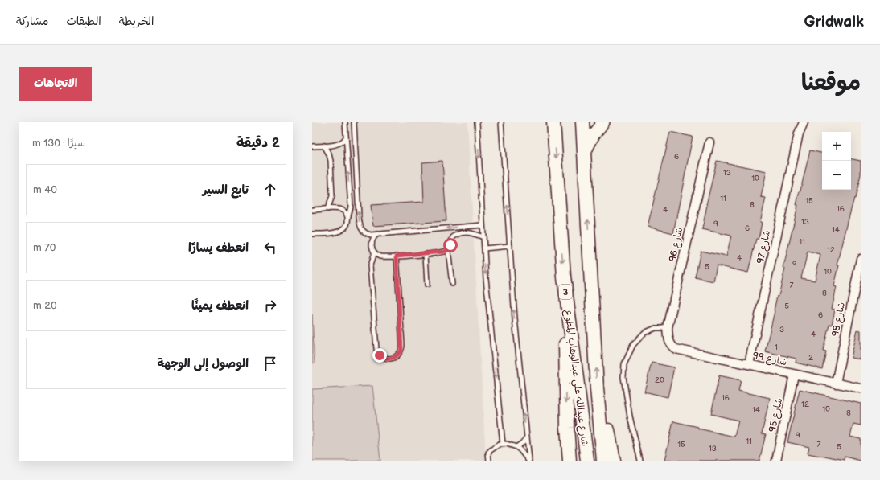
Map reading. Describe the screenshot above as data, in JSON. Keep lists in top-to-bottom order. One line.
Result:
{"streets":{"main road":["3","شارع عبدالله علي عبدالوهاب المطوع"],"street":["شارع 96","شارع 97","شارع 98","شارع 99","شارع 95"]},"crossings":[["شارع 96","شارع 99"],["شارع 97","شارع 99"],["شارع 98","شارع 99"],["شارع 99","شارع 95"]],"house_numbers":["6","13","10","11","15","8","16","4","13","9","6","14","11","12","4","9","5","10","7","8","5","6","3","4","1","2","20","16","12","10","14","8","9","11","15","7","5","13"],"page":{"header":"Gridwalk","nav":["الخريطة","الطبقات","مشاركة"],"title":"موقعنا","buttons":"الاتجاهات","heading":["2 دقيقة","سيرًا · 130 m"],"map_buttons":["+","−"],"list":[["تابع السير","40 m"],["انعطف يسارًا","70 m"],["انعطف يمينًا","20 m"],"الوصول إلى الوجهة"]}}
